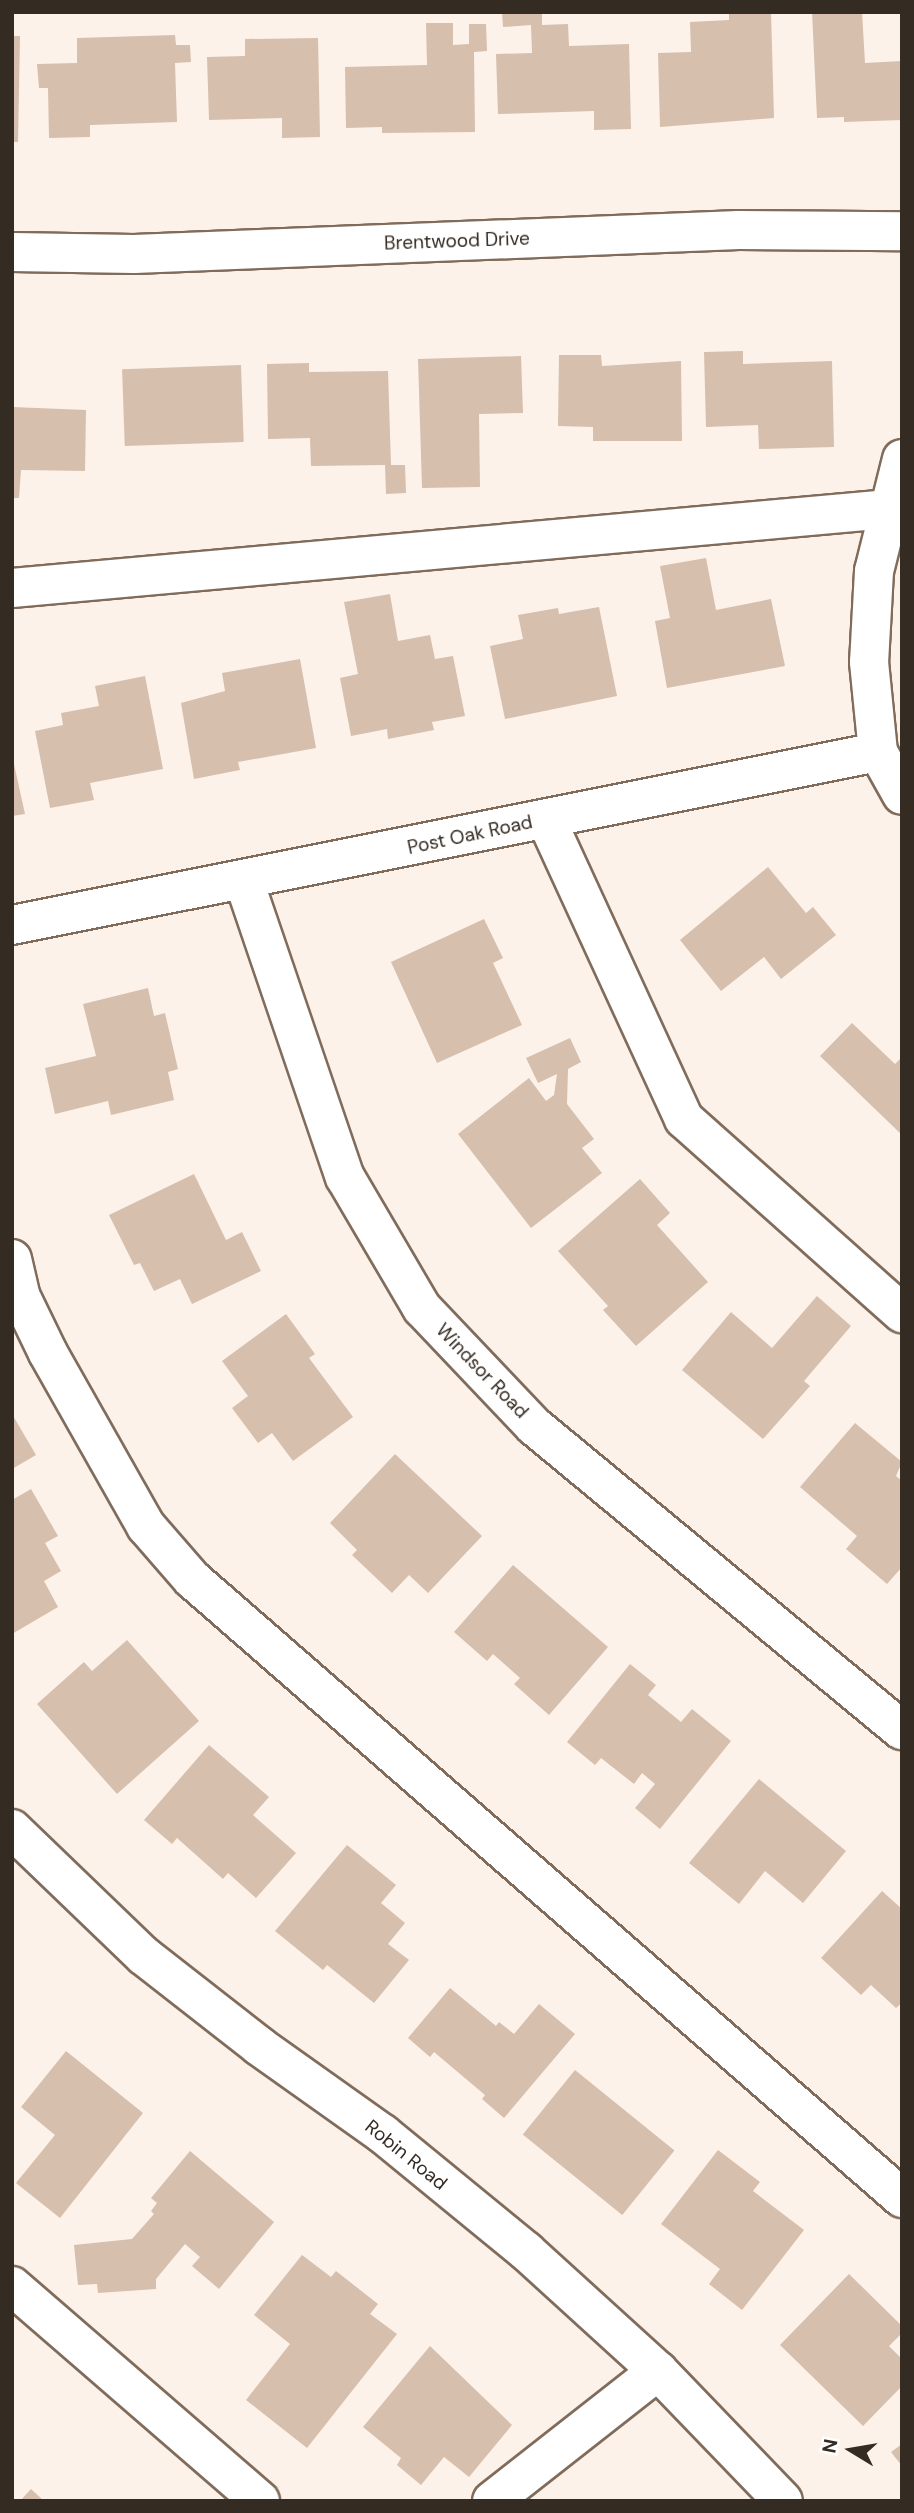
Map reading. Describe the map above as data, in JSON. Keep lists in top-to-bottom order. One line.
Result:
{"streets":{"street":["Brentwood Drive","Post Oak Road","Windsor Road","Robin Road"]},"crossings":[["Post Oak Road","Windsor Road"]],"north":"left"}
